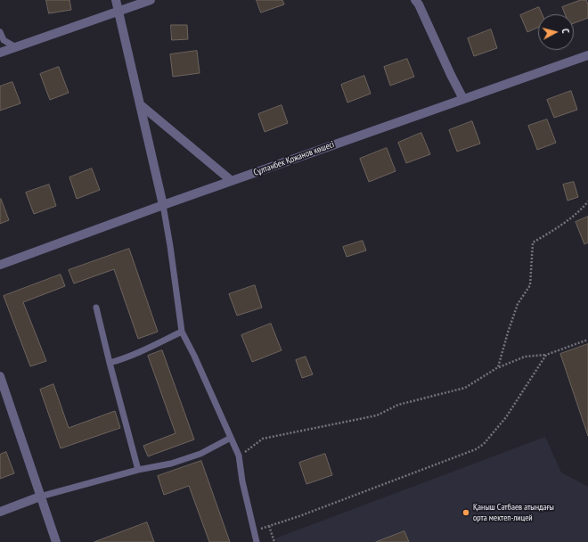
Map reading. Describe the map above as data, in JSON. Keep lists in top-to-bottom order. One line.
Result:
{"streets":{"street":["Сұлтанбек Қожанов көшесі"]},"places":["Қаныш Сәтбаев атындағы орта мектеп-лицей"],"north":"right"}
